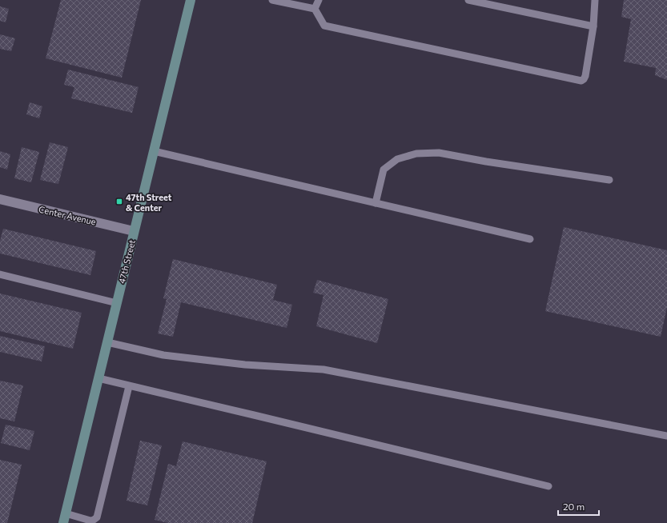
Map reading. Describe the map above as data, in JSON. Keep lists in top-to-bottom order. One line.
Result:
{"streets":{"main road":["47th Street"],"street":["Center Avenue"]},"crossings":[["Center Avenue","47th Street"]],"places":{"transit":["47th Street & Center"]},"scale_bar":"20 m"}
